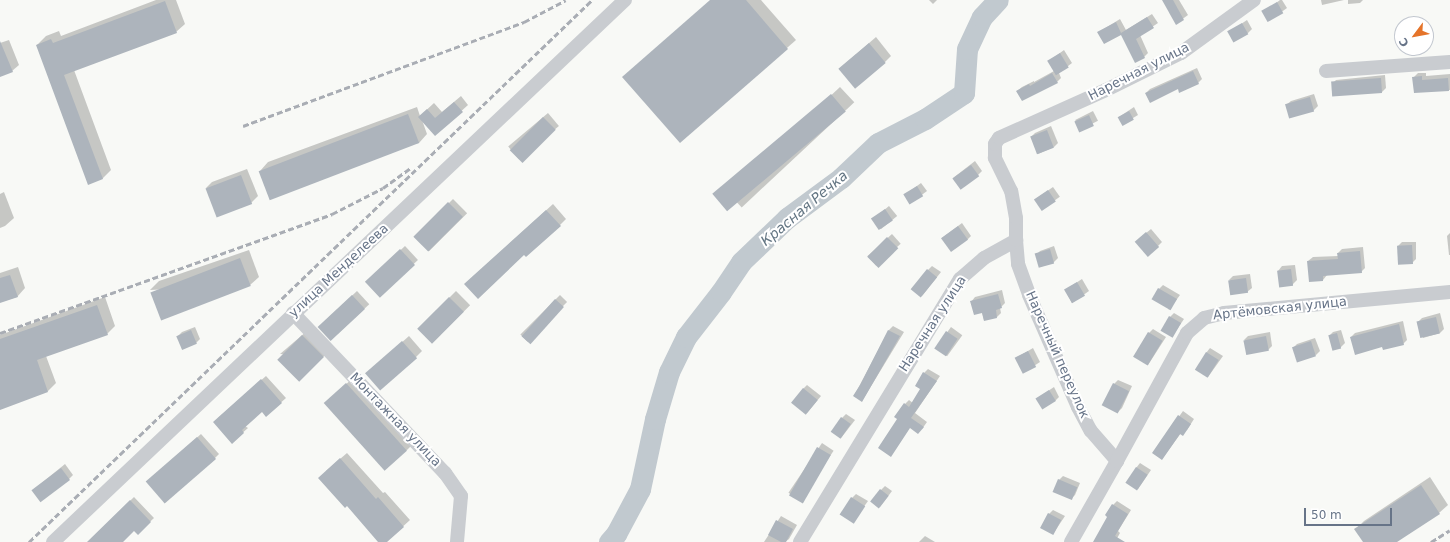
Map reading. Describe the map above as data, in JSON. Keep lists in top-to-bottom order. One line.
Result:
{"streets":{"street":["Наречная улица","улица Менделеева","Артёмовская улица","Наречный переулок","Монтажная улица"]},"crossings":[["Наречная улица","Наречный переулок"],["улица Менделеева","Монтажная улица"],["Артёмовская улица","Наречный переулок"]],"water":["Красная Речка"],"scale_bar":"50 m","north":"bottom left"}
